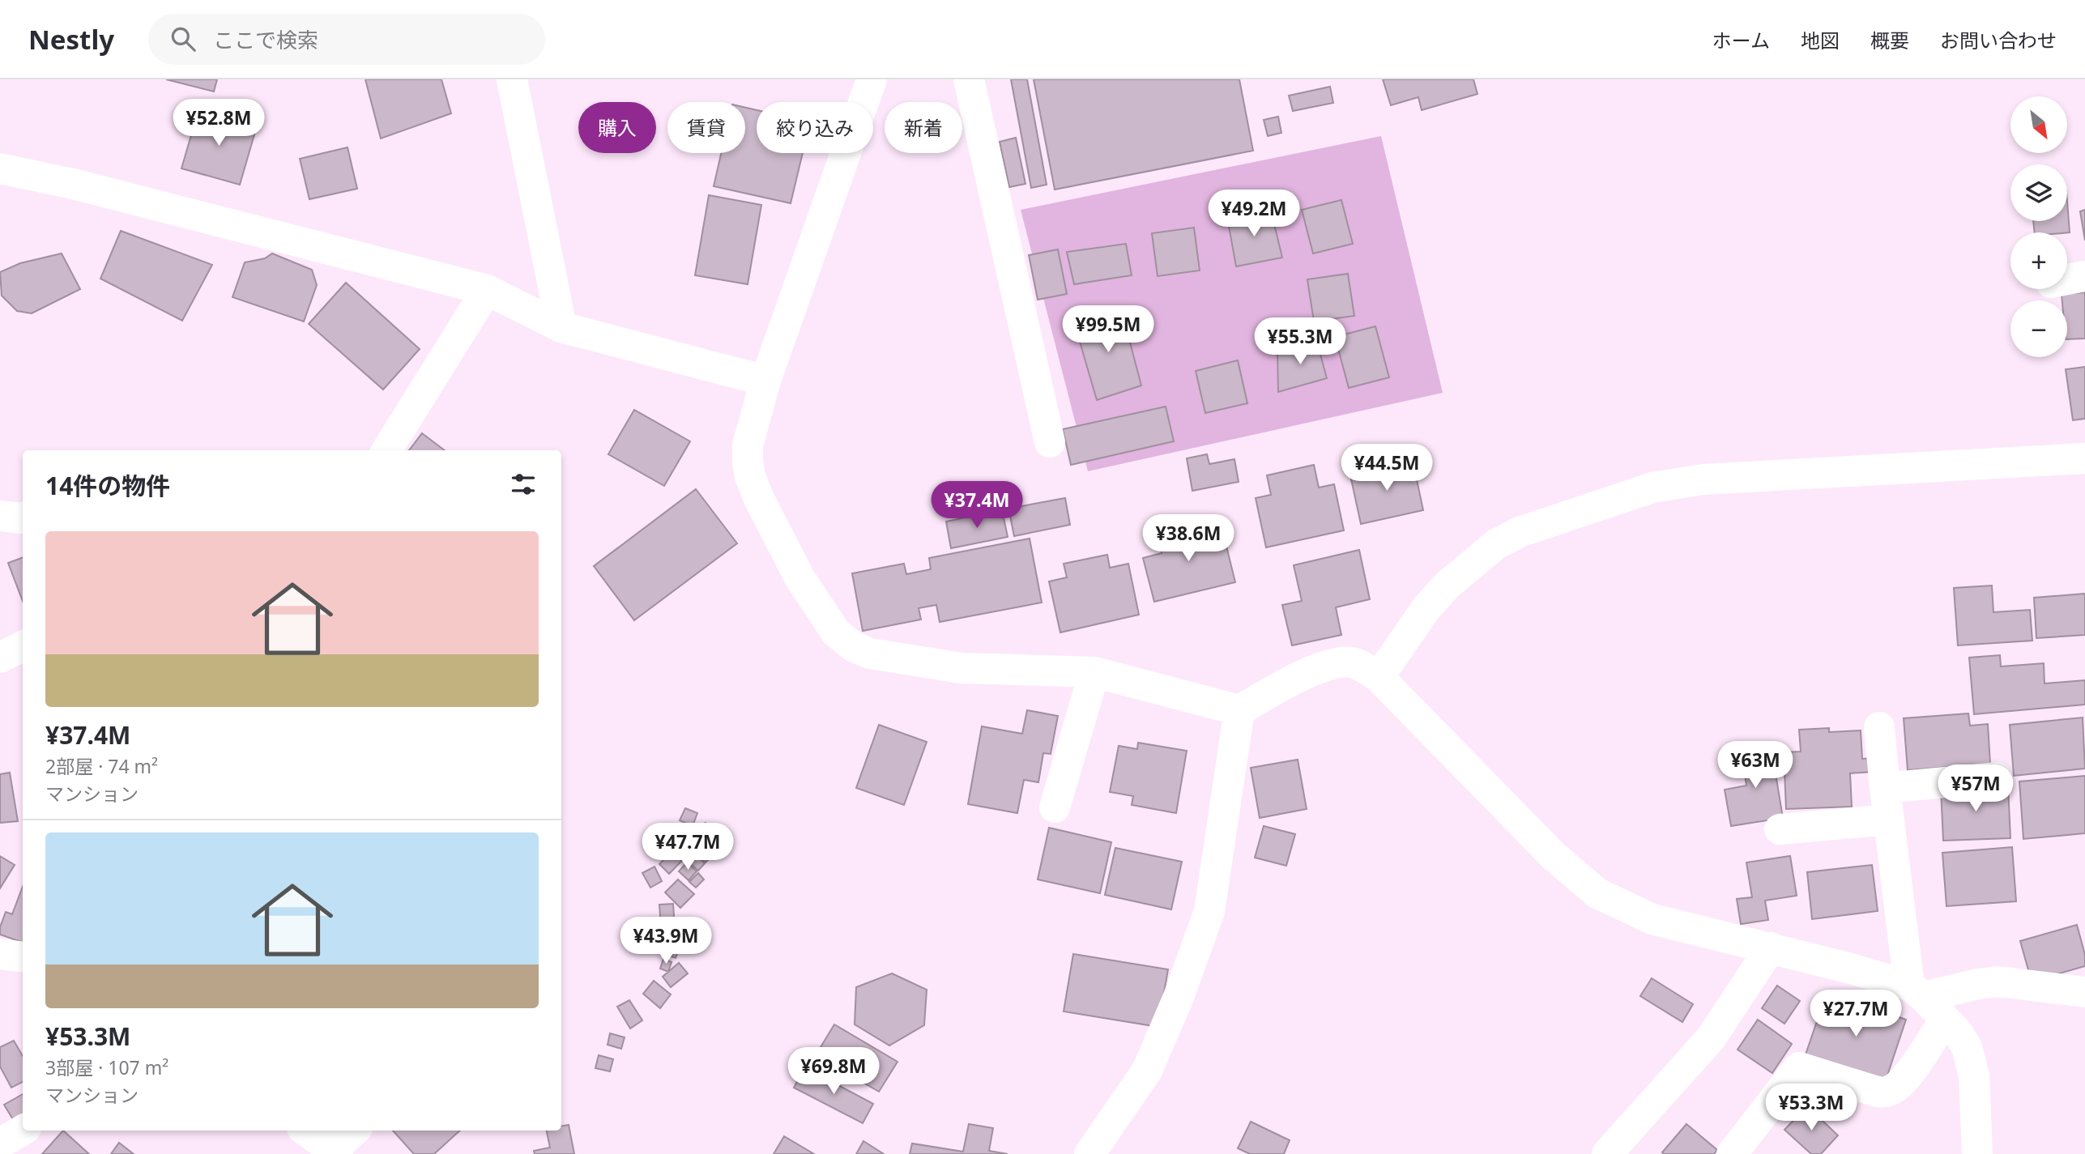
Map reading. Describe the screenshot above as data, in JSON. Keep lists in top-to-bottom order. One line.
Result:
{"north":"bottom right","page":{"header":"Nestly","search":"ここで検索","nav":["ホーム","地図","概要","お問い合わせ"],"map_buttons":["+","−"],"price":["¥52.8M","¥49.2M","¥99.5M","¥55.3M","¥44.5M","¥37.4M","¥38.6M","¥63M","¥57M","¥47.7M","¥43.9M","¥27.7M","¥69.8M","¥53.3M"],"chip":["購入","賃貸","絞り込み","新着"],"heading":"14件の物件","list":[{"name":"¥37.4M","note":"2部屋 · 74 m² · マンション"},{"name":"¥53.3M","note":"3部屋 · 107 m² · マンション"}]}}
